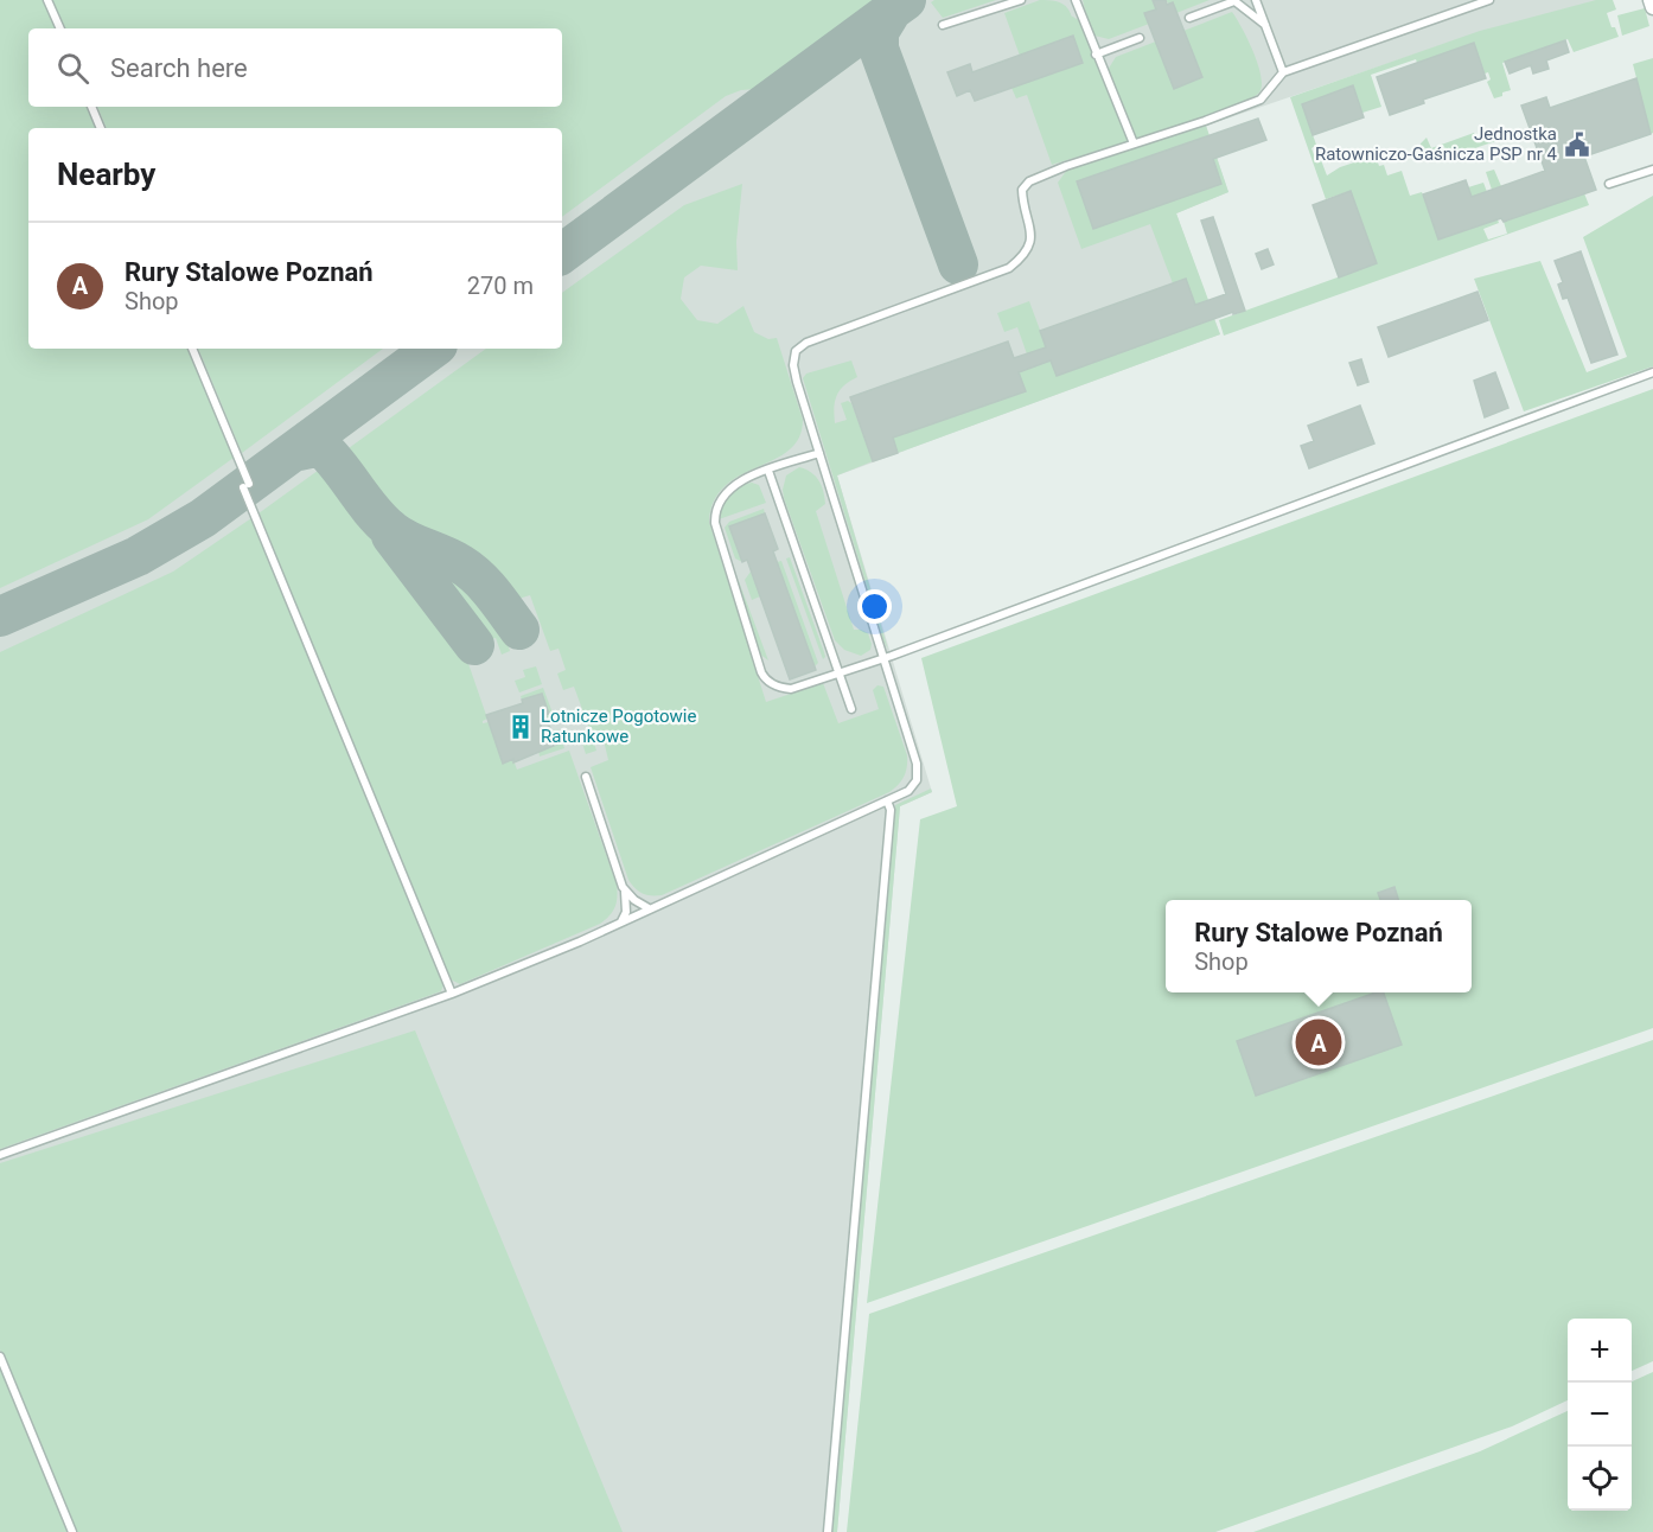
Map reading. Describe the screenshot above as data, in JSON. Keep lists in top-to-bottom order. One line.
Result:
{"places":{"public building":["Jednostka Ratowniczo-Gaśnicza PSP nr 4"],"building":["Lotnicze Pogotowie Ratunkowe"]},"page":{"search":"Search here","heading":"Nearby","list":[{"mark":"A","name":"Rury Stalowe Poznań","note":"Shop","value":"270 m"}],"popup":["Rury Stalowe Poznań","Shop"],"pins":"A","map_buttons":["+","−"]}}
